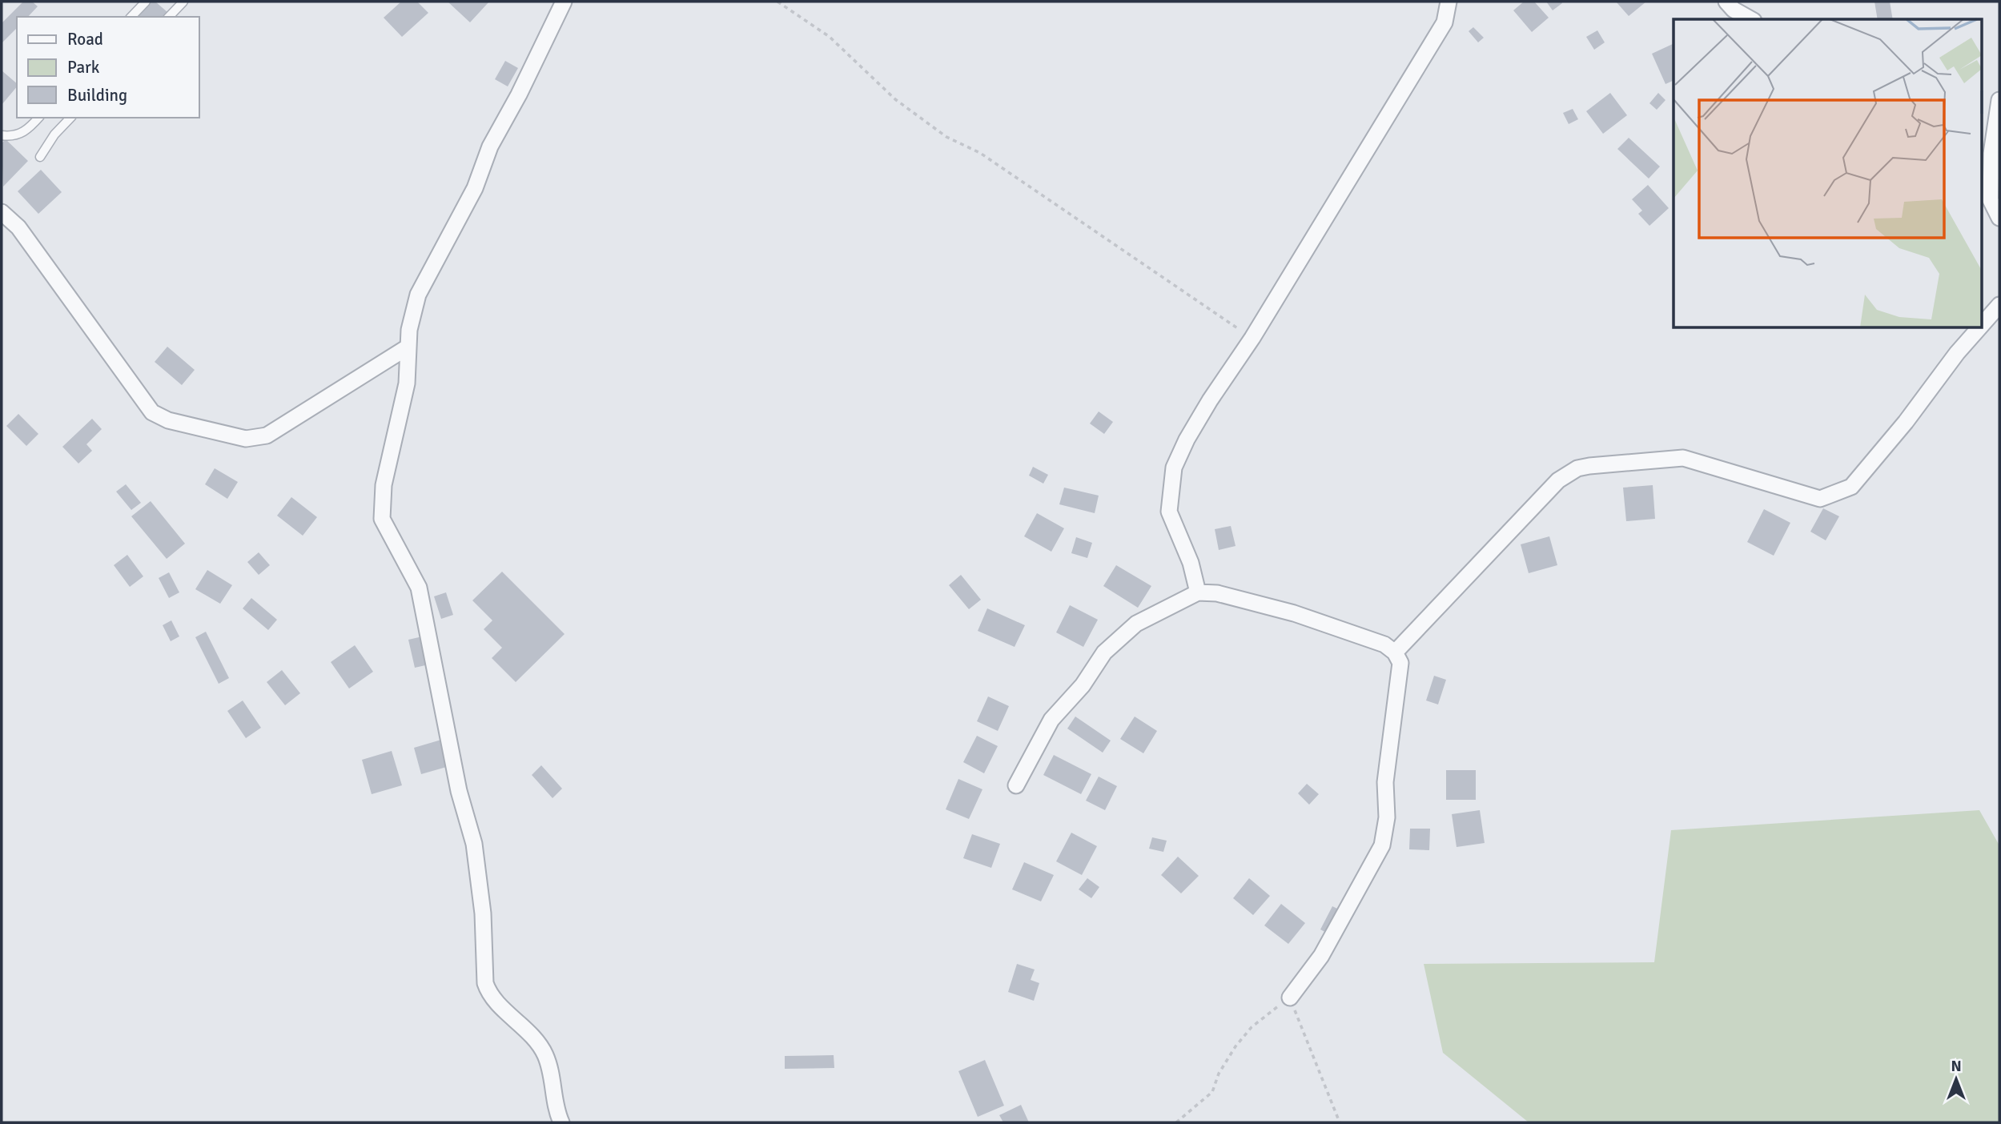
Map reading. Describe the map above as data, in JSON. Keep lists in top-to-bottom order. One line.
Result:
{"legend":["Road","Park","Building"],"north":"top"}
